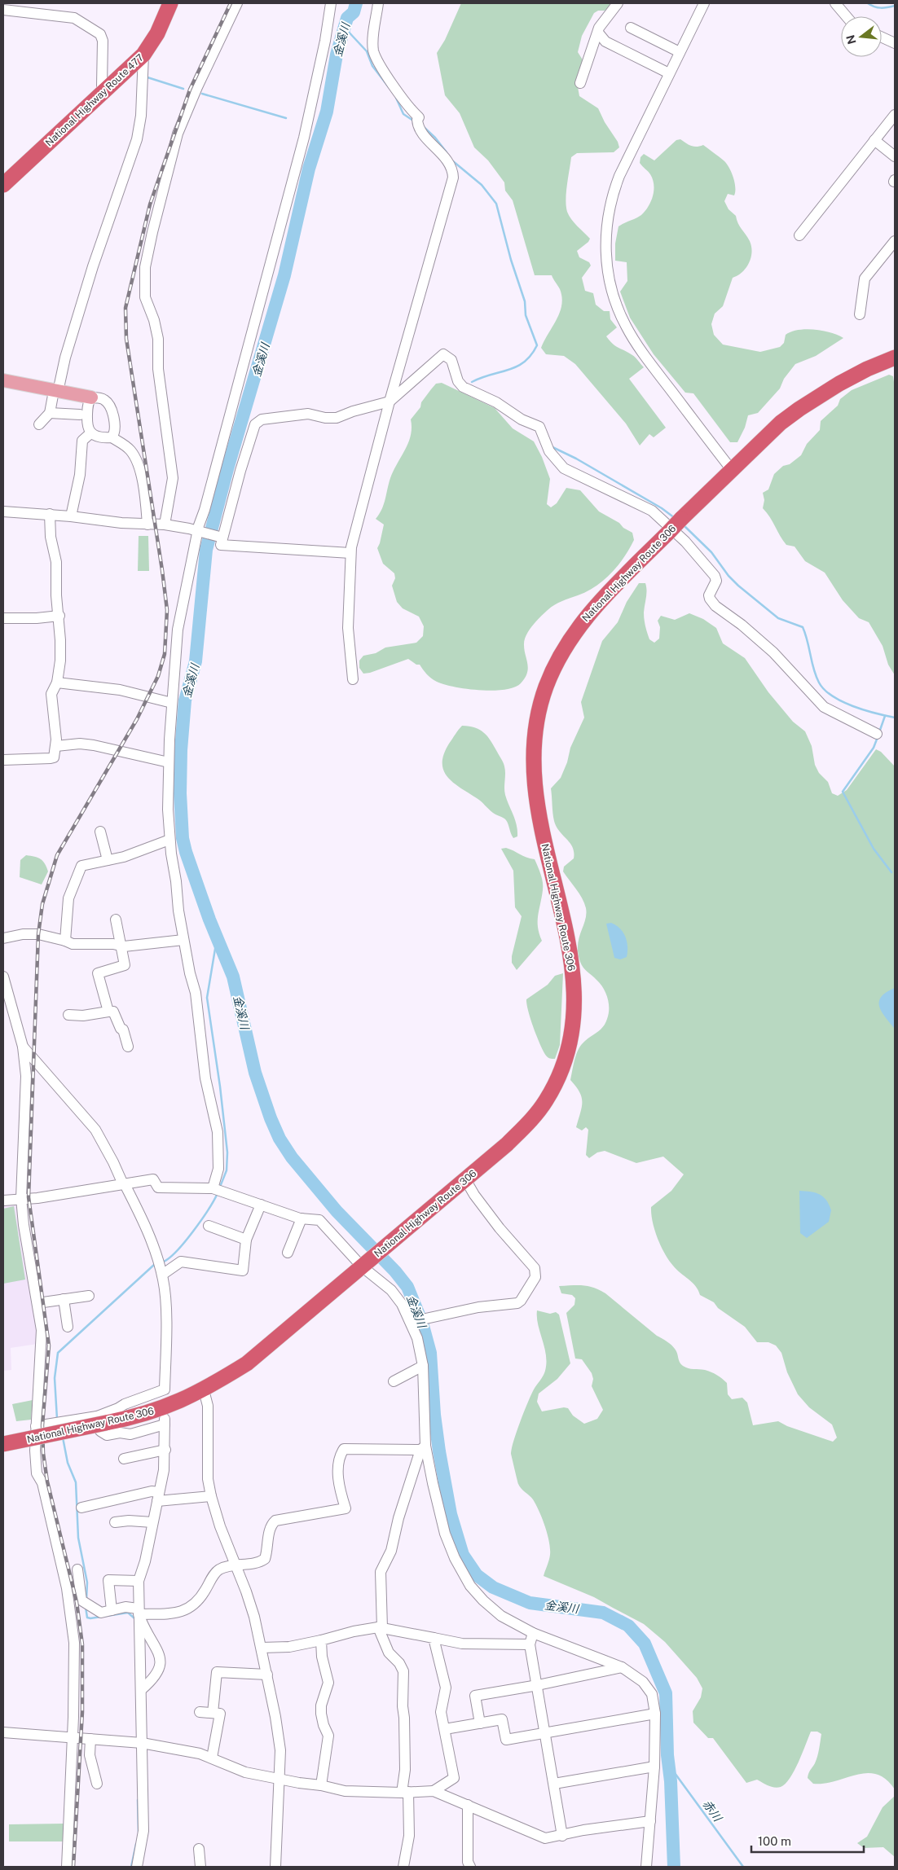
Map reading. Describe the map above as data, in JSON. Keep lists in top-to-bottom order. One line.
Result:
{"streets":{"highway":["National Highway Route 477","National Highway Route 306"]},"water":["金溪川","赤川"],"scale_bar":"100 m","north":"left"}
